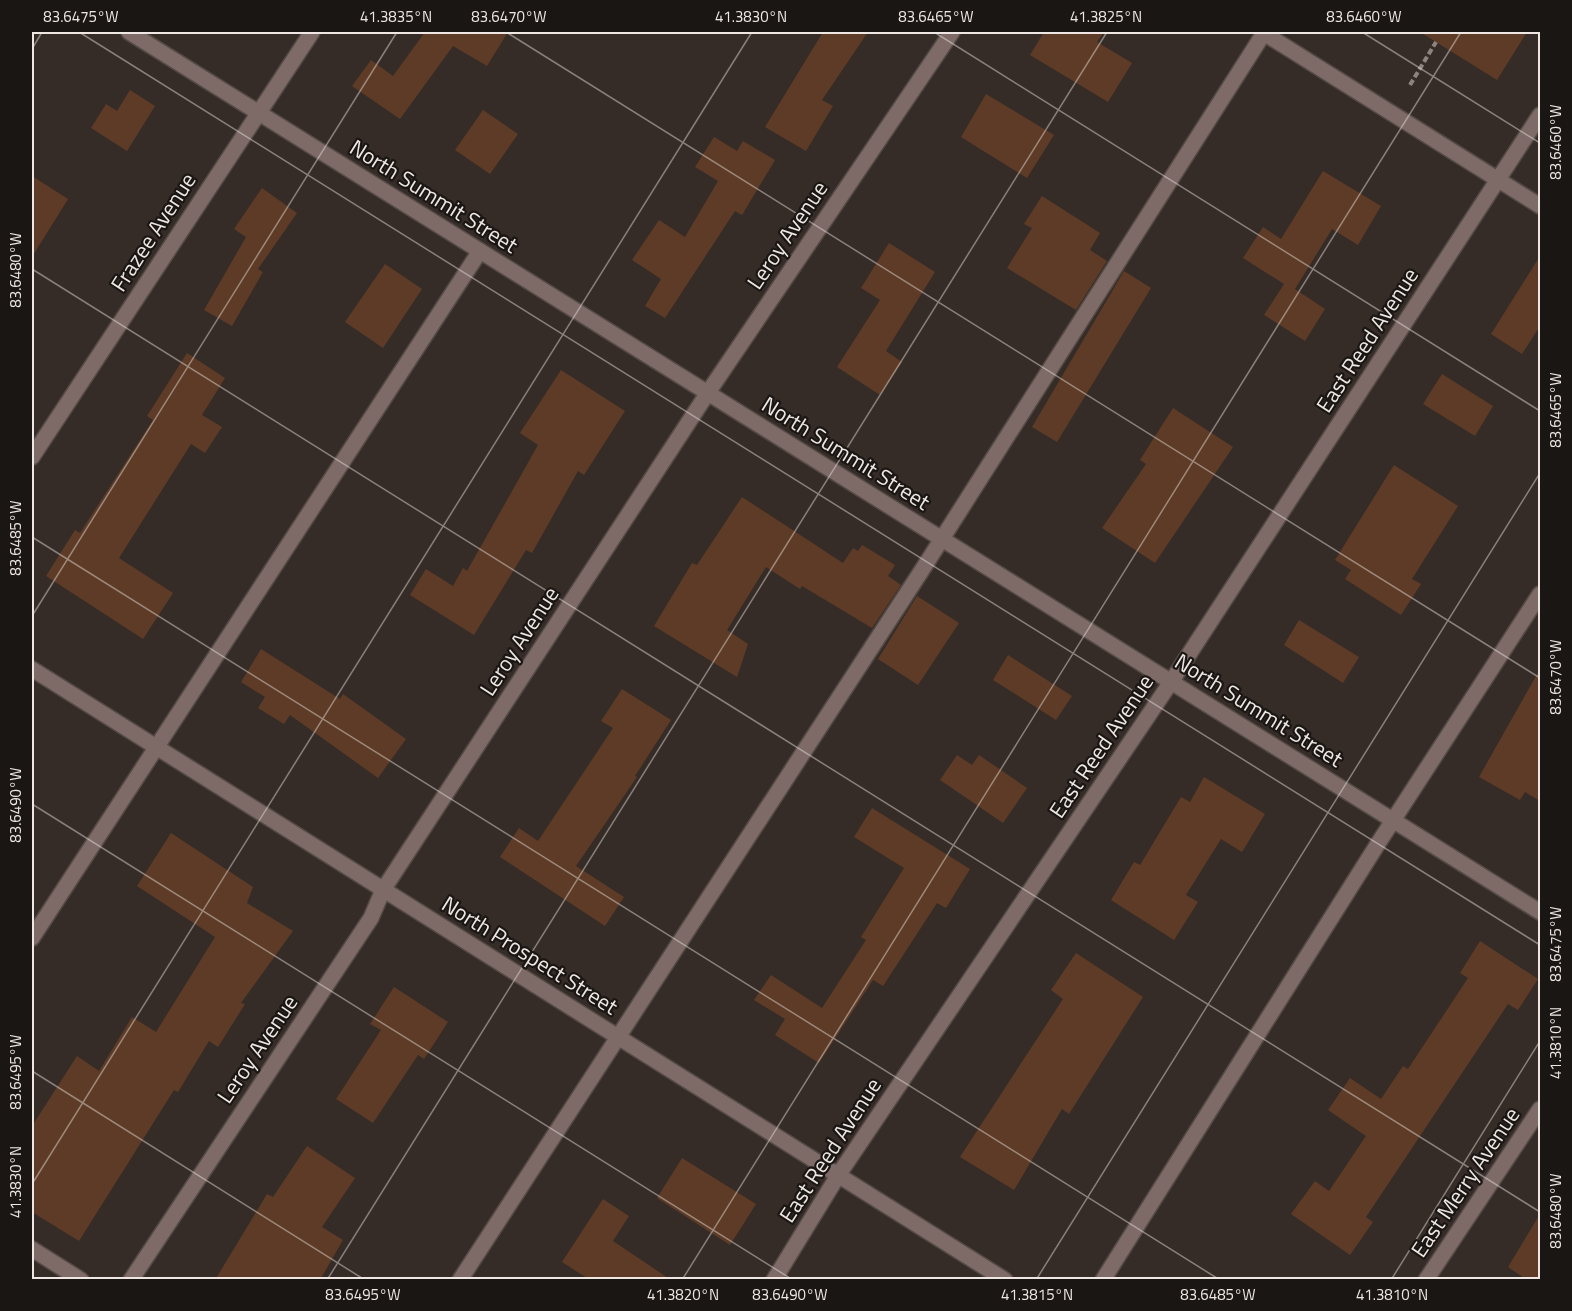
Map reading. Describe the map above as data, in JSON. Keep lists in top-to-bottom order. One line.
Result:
{"streets":{"street":["North Summit Street","Frazee Avenue","Leroy Avenue","East Reed Avenue","North Prospect Street","East Merry Avenue"]},"crossings":[["North Summit Street","Frazee Avenue"],["North Summit Street","Leroy Avenue"],["North Summit Street","East Reed Avenue"],["Leroy Avenue","North Prospect Street"],["East Reed Avenue","North Prospect Street"]],"coordinates":["83.6475°W","41.3835°N","83.6470°W","41.3830°N","83.6465°W","41.3825°N","83.6460°W","83.6480°W","83.6485°W","83.6490°W","41.3810°N","83.6495°W","41.3820°N","41.3815°N"]}
